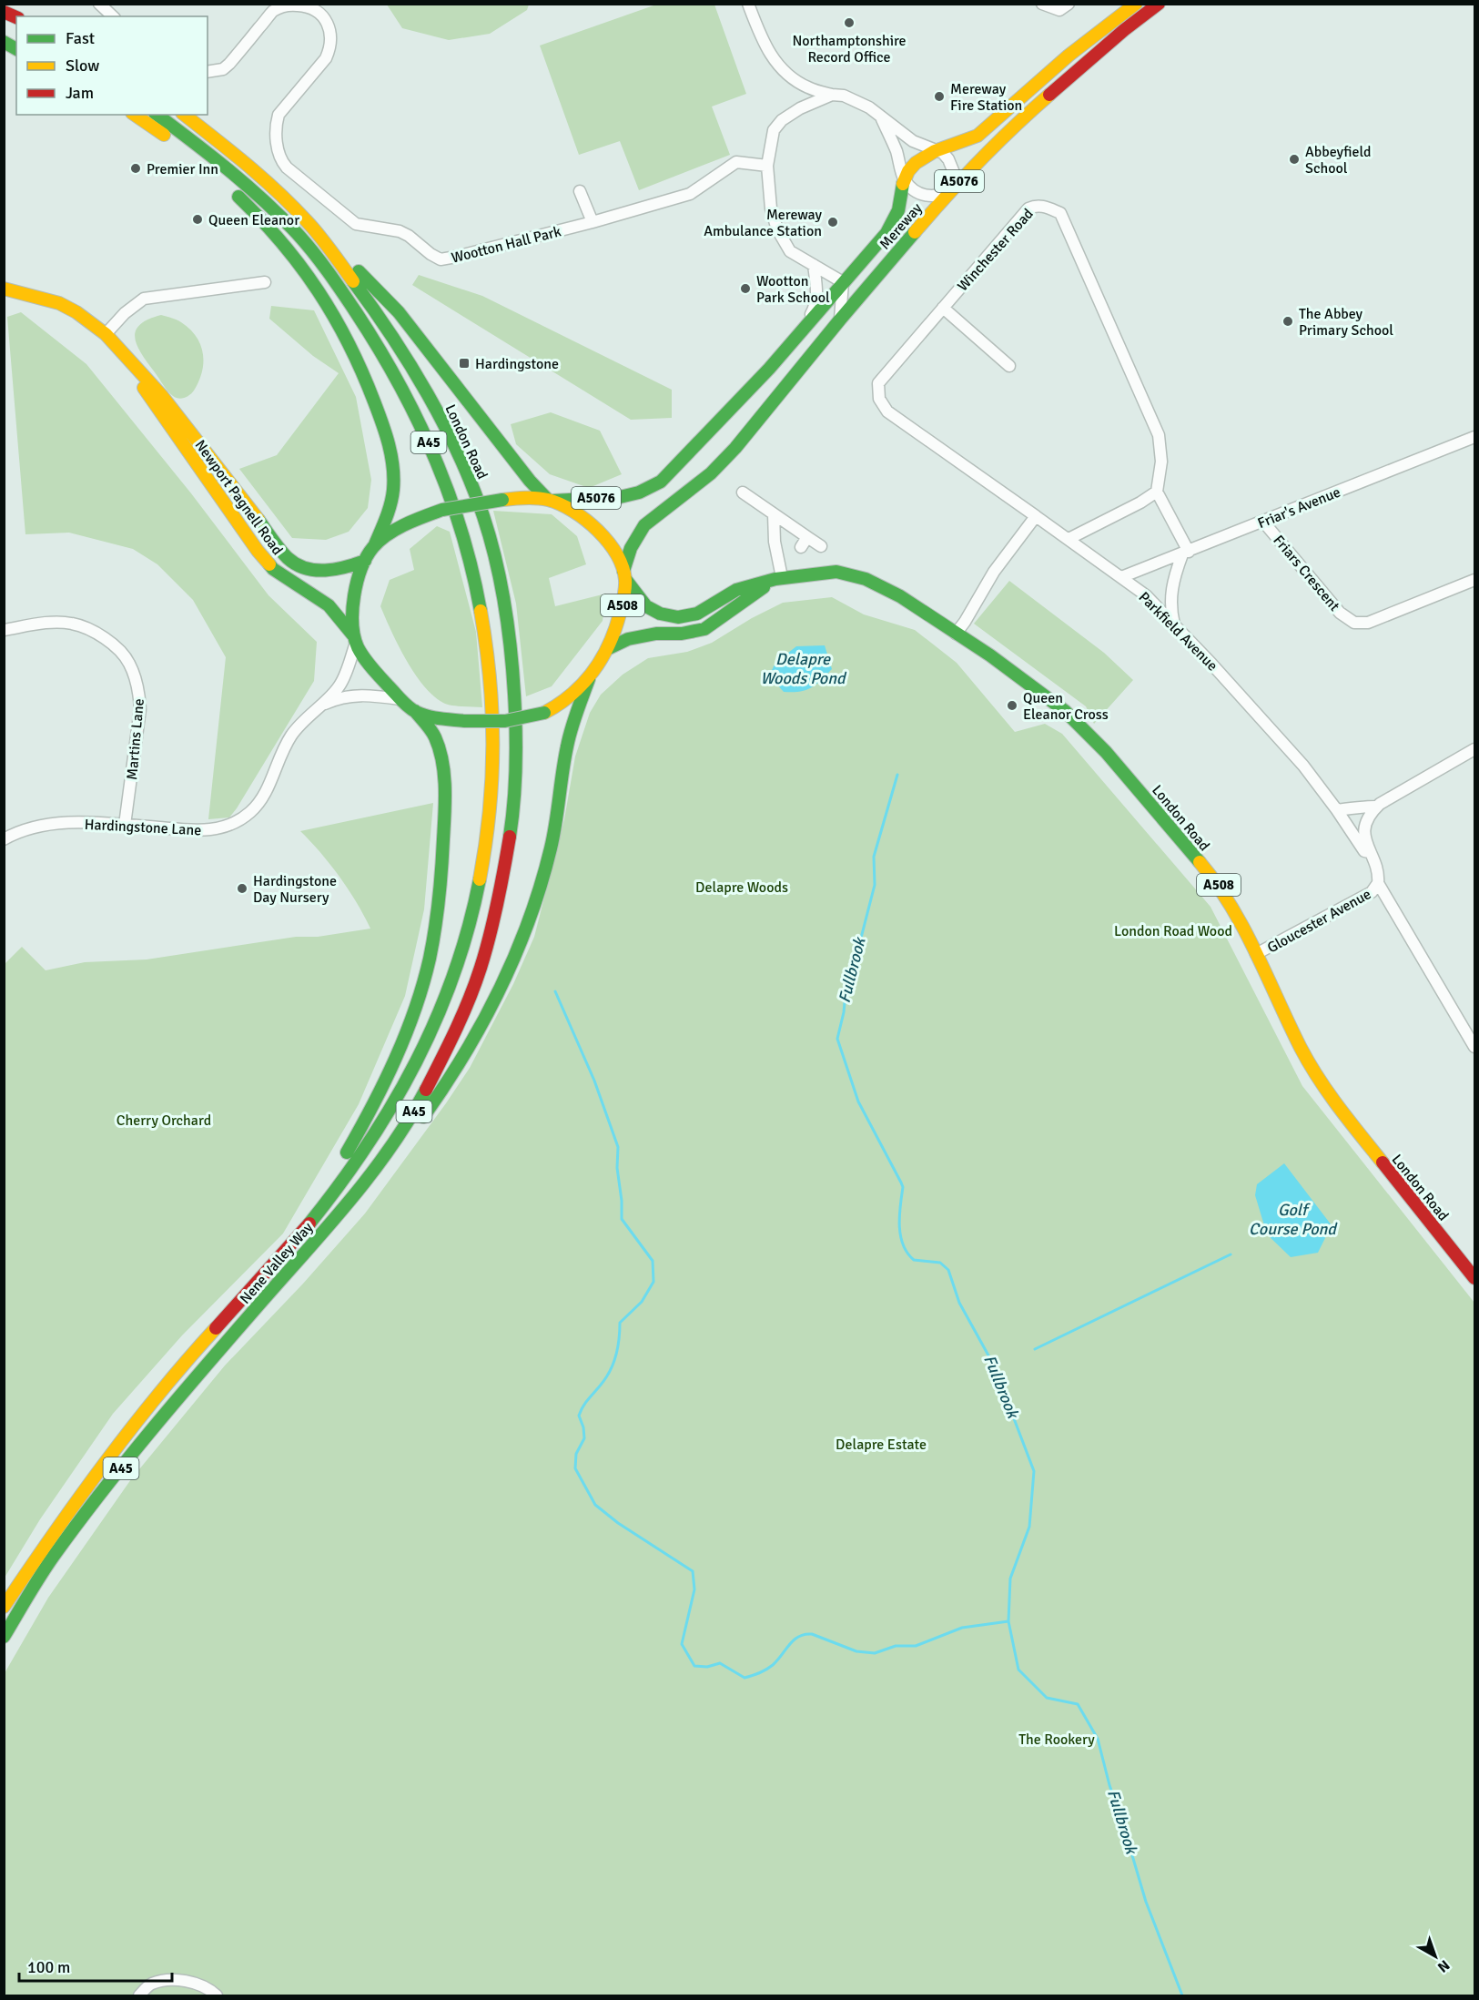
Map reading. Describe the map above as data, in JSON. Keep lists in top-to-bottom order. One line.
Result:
{"streets":{"main road":["A5076","Mereway","London Road","A45","Newport Pagnell Road","A508","Nene Valley Way"],"street":["Wootton Hall Park","Winchester Road","Friar's Avenue","Friars Crescent","Parkfield Avenue","Martins Lane","Hardingstone Lane","Gloucester Avenue"]},"crossings":[["Mereway","Wootton Hall Park"],["Mereway","London Road"],["Mereway","A508"],["Winchester Road","Parkfield Avenue"],["London Road","A508"],["London Road","Gloucester Avenue"],["London Road","Nene Valley Way"],["Newport Pagnell Road","A508"],["Newport Pagnell Road","Hardingstone Lane"],["Friar's Avenue","Friars Crescent"],["Friar's Avenue","Parkfield Avenue"],["A508","Hardingstone Lane"],["Parkfield Avenue","Gloucester Avenue"],["Martins Lane","Hardingstone Lane"]],"water":["Delapre Woods Pond","Fullbrook","Golf Course Pond"],"parks":["Delapre Woods","London Road Wood","Cherry Orchard","Delapre Estate","The Rookery"],"places":{"other":["Northamptonshire Record Office","Mereway Fire Station","Abbeyfield School","Premier Inn","Queen Eleanor","Mereway Ambulance Station","Wootton Park School","The Abbey Primary School","Queen Eleanor Cross","Hardingstone Day Nursery"],"transit":["Hardingstone"]},"legend":["Fast","Slow","Jam"],"scale_bar":"100 m","north":"bottom right"}
